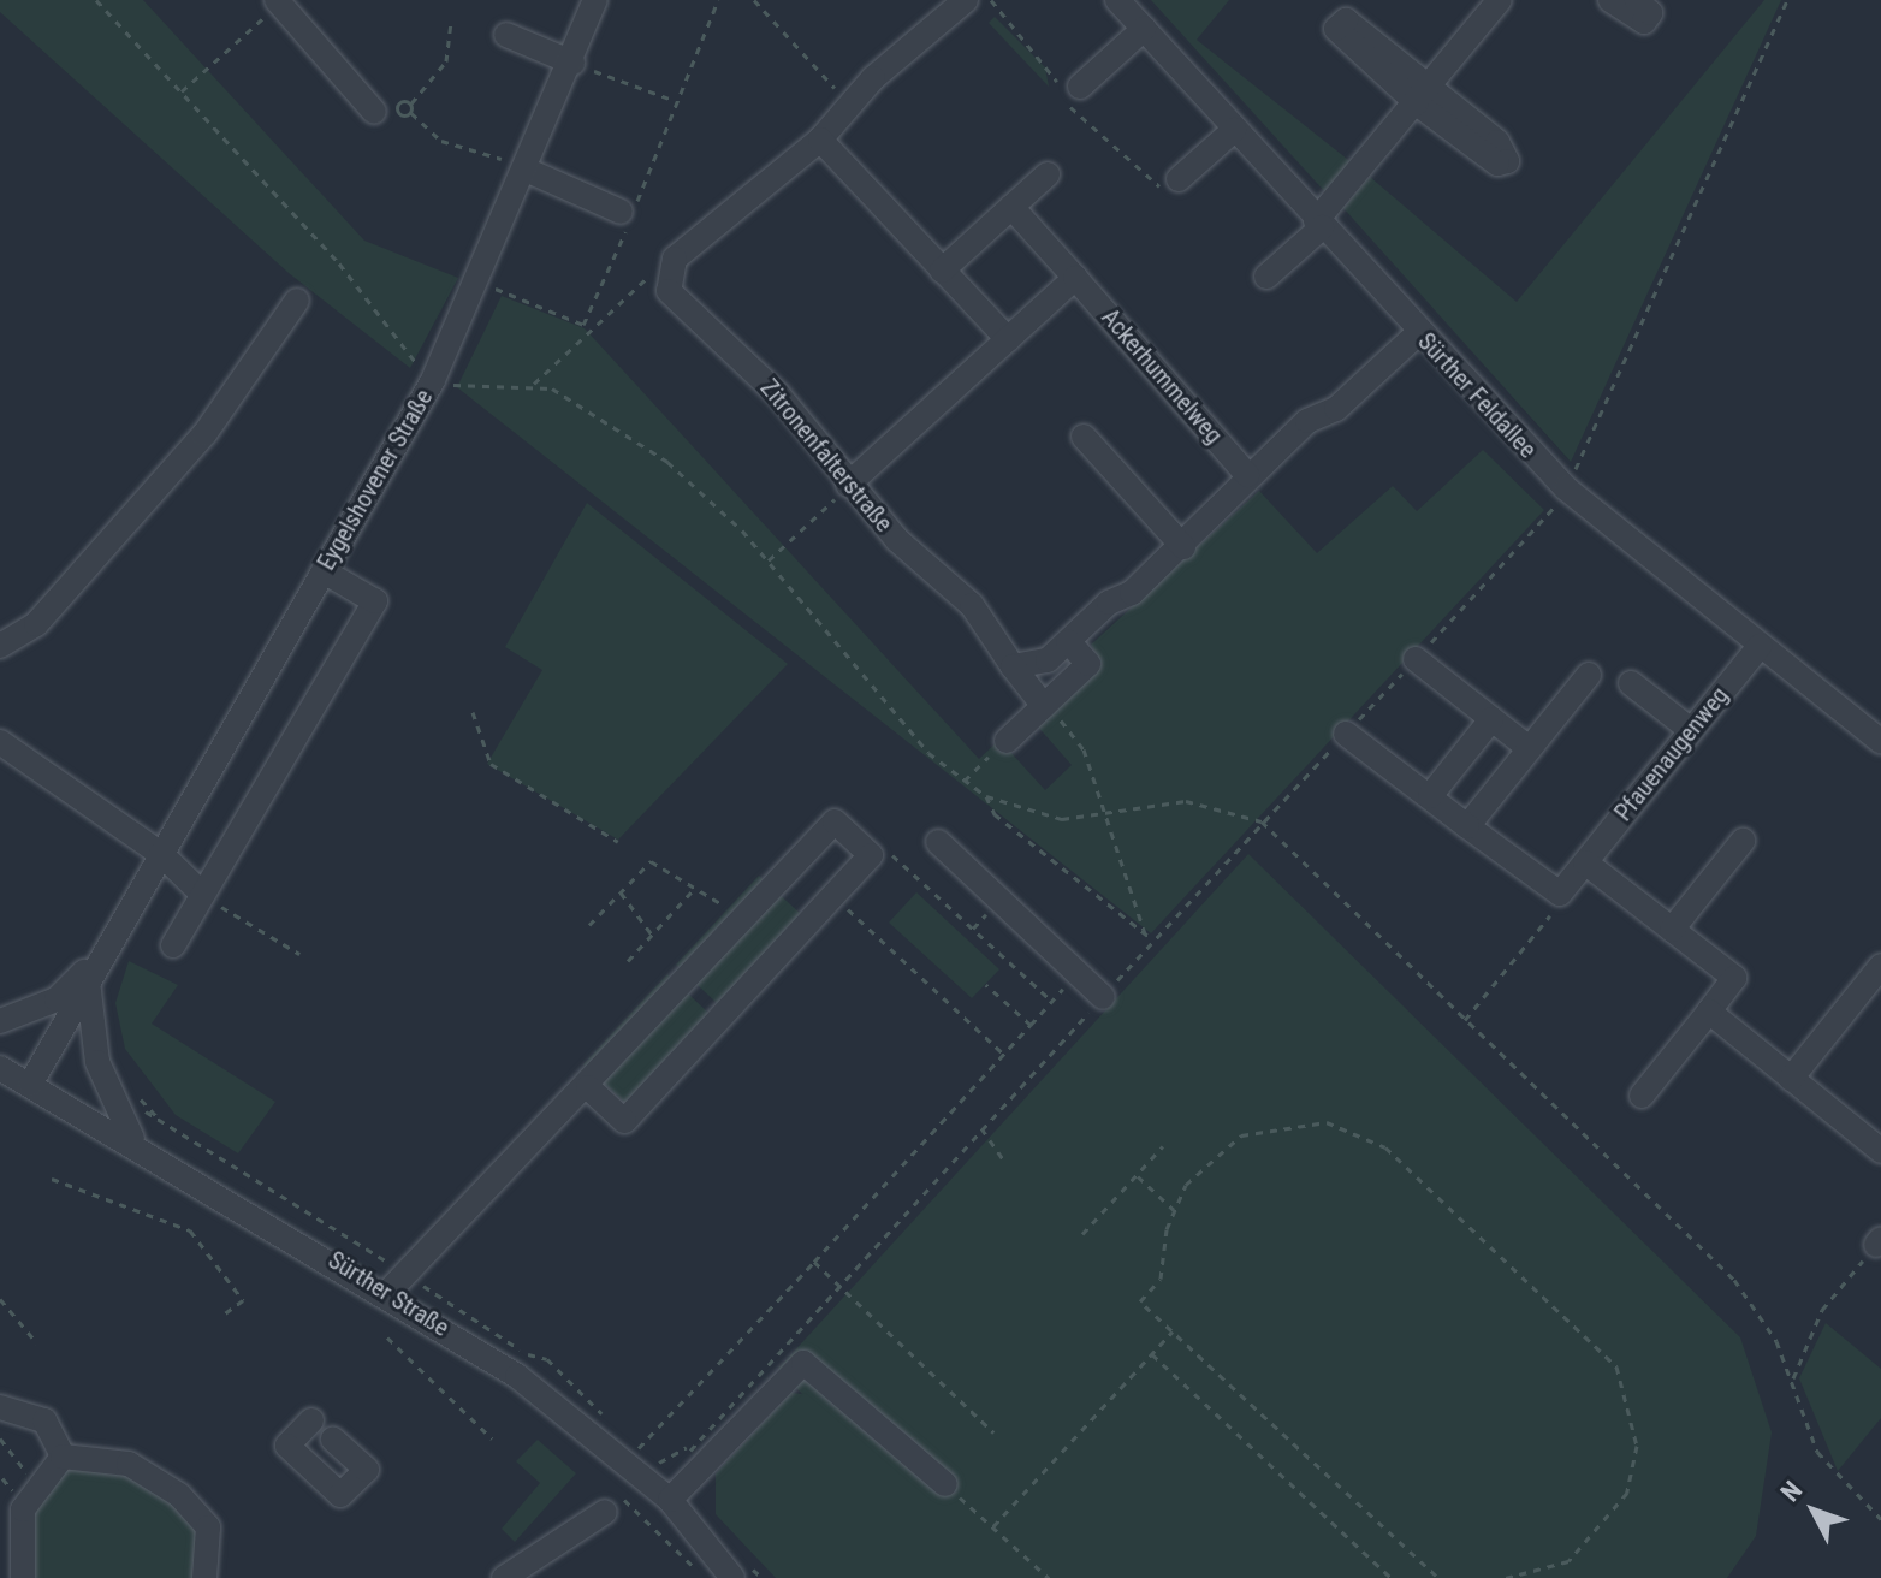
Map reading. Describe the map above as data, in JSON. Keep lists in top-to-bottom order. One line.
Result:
{"streets":{"street":["Ackerhummelweg","Sürther Feldallee","Zitronenfalterstraße","Eygelshovener Straße","Pfauenaugenweg","Sürther Straße"]},"crossings":[["Sürther Feldallee","Pfauenaugenweg"],["Eygelshovener Straße","Sürther Straße"]],"north":"top left"}
